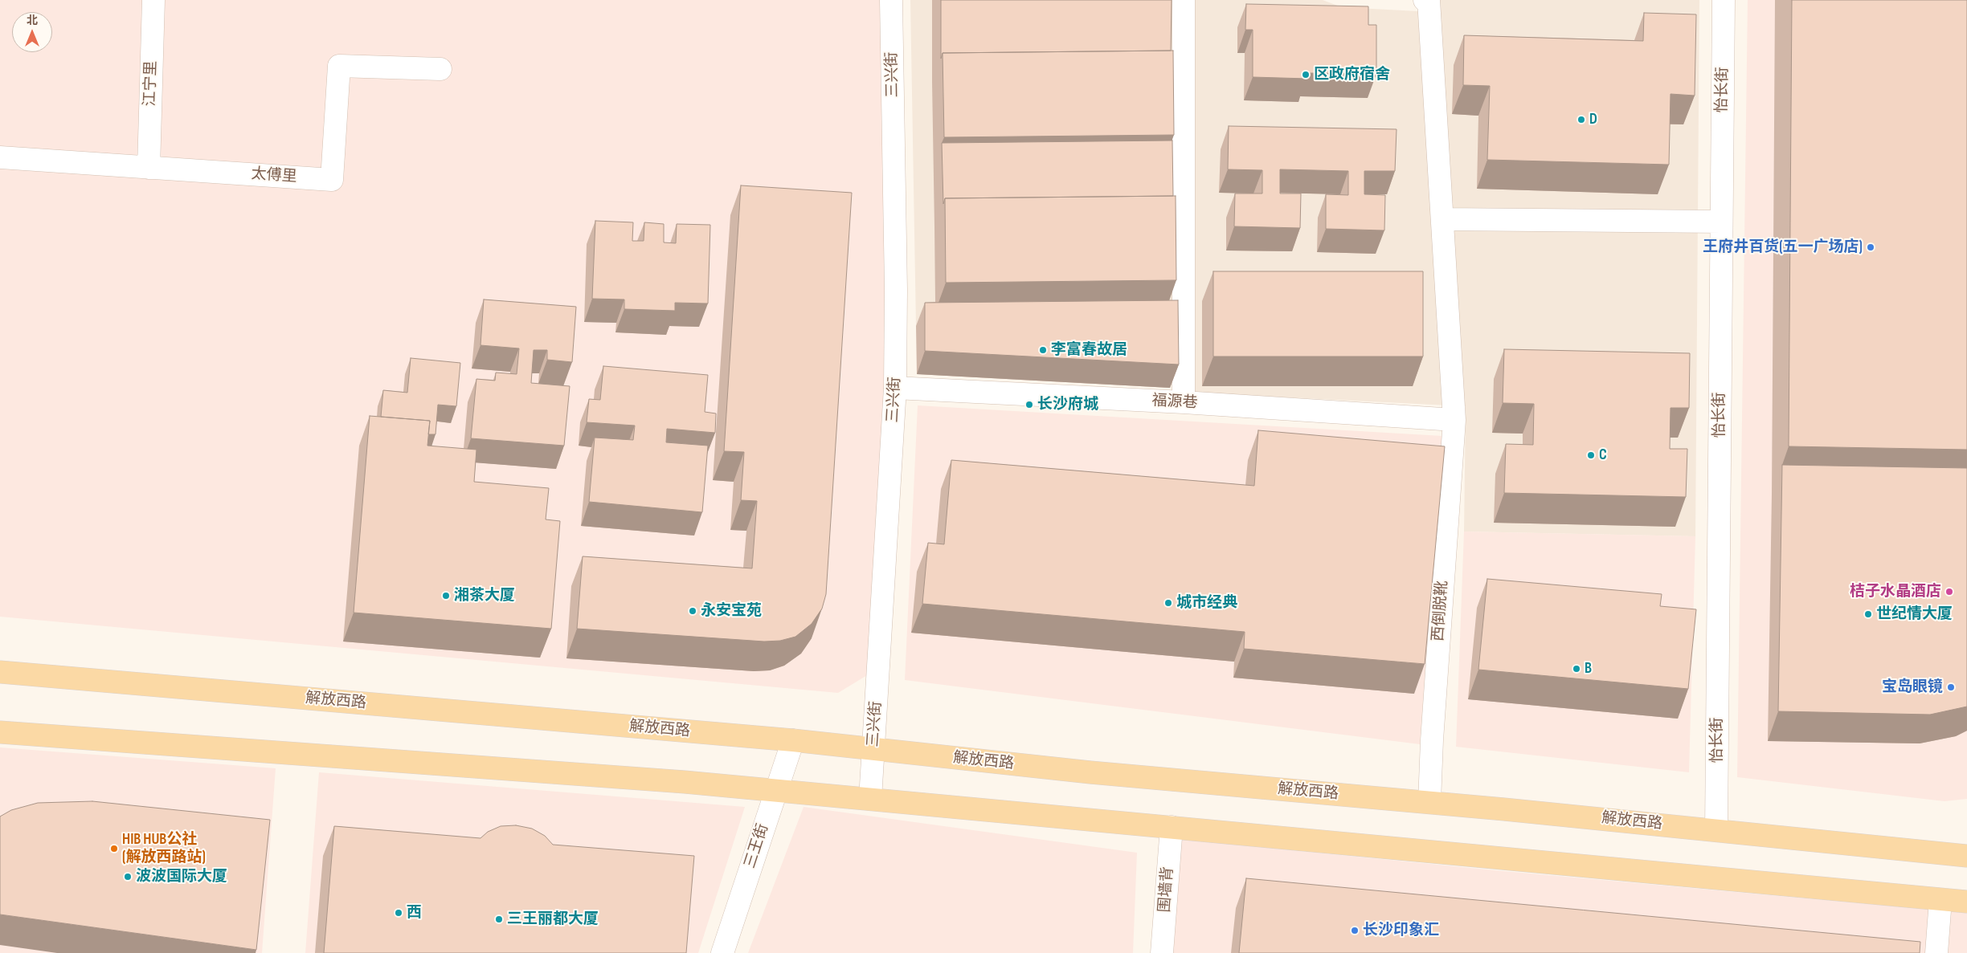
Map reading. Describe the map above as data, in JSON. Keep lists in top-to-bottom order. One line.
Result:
{"streets":{"main road":["解放西路"],"street":["三兴街","江宁里","怡长街","太傅里","福源巷","西倒脱靴","三王街","围墙背"]},"crossings":[["三兴街","福源巷"],["三兴街","解放西路"],["江宁里","太傅里"],["怡长街","解放西路"],["福源巷","西倒脱靴"],["西倒脱靴","解放西路"],["解放西路","三王街"]],"places":["区政府宿舍","D","王府井百货(五一广场店)","李富春故居","长沙府城","C","桔子水晶酒店","湘茶大厦","城市经典","永安宝苑","世纪情大厦","B","宝岛眼镜","HIB HUB公社 (解放西路站)","波波国际大厦","西","三王丽都大厦","长沙印象汇"],"north":"top"}
